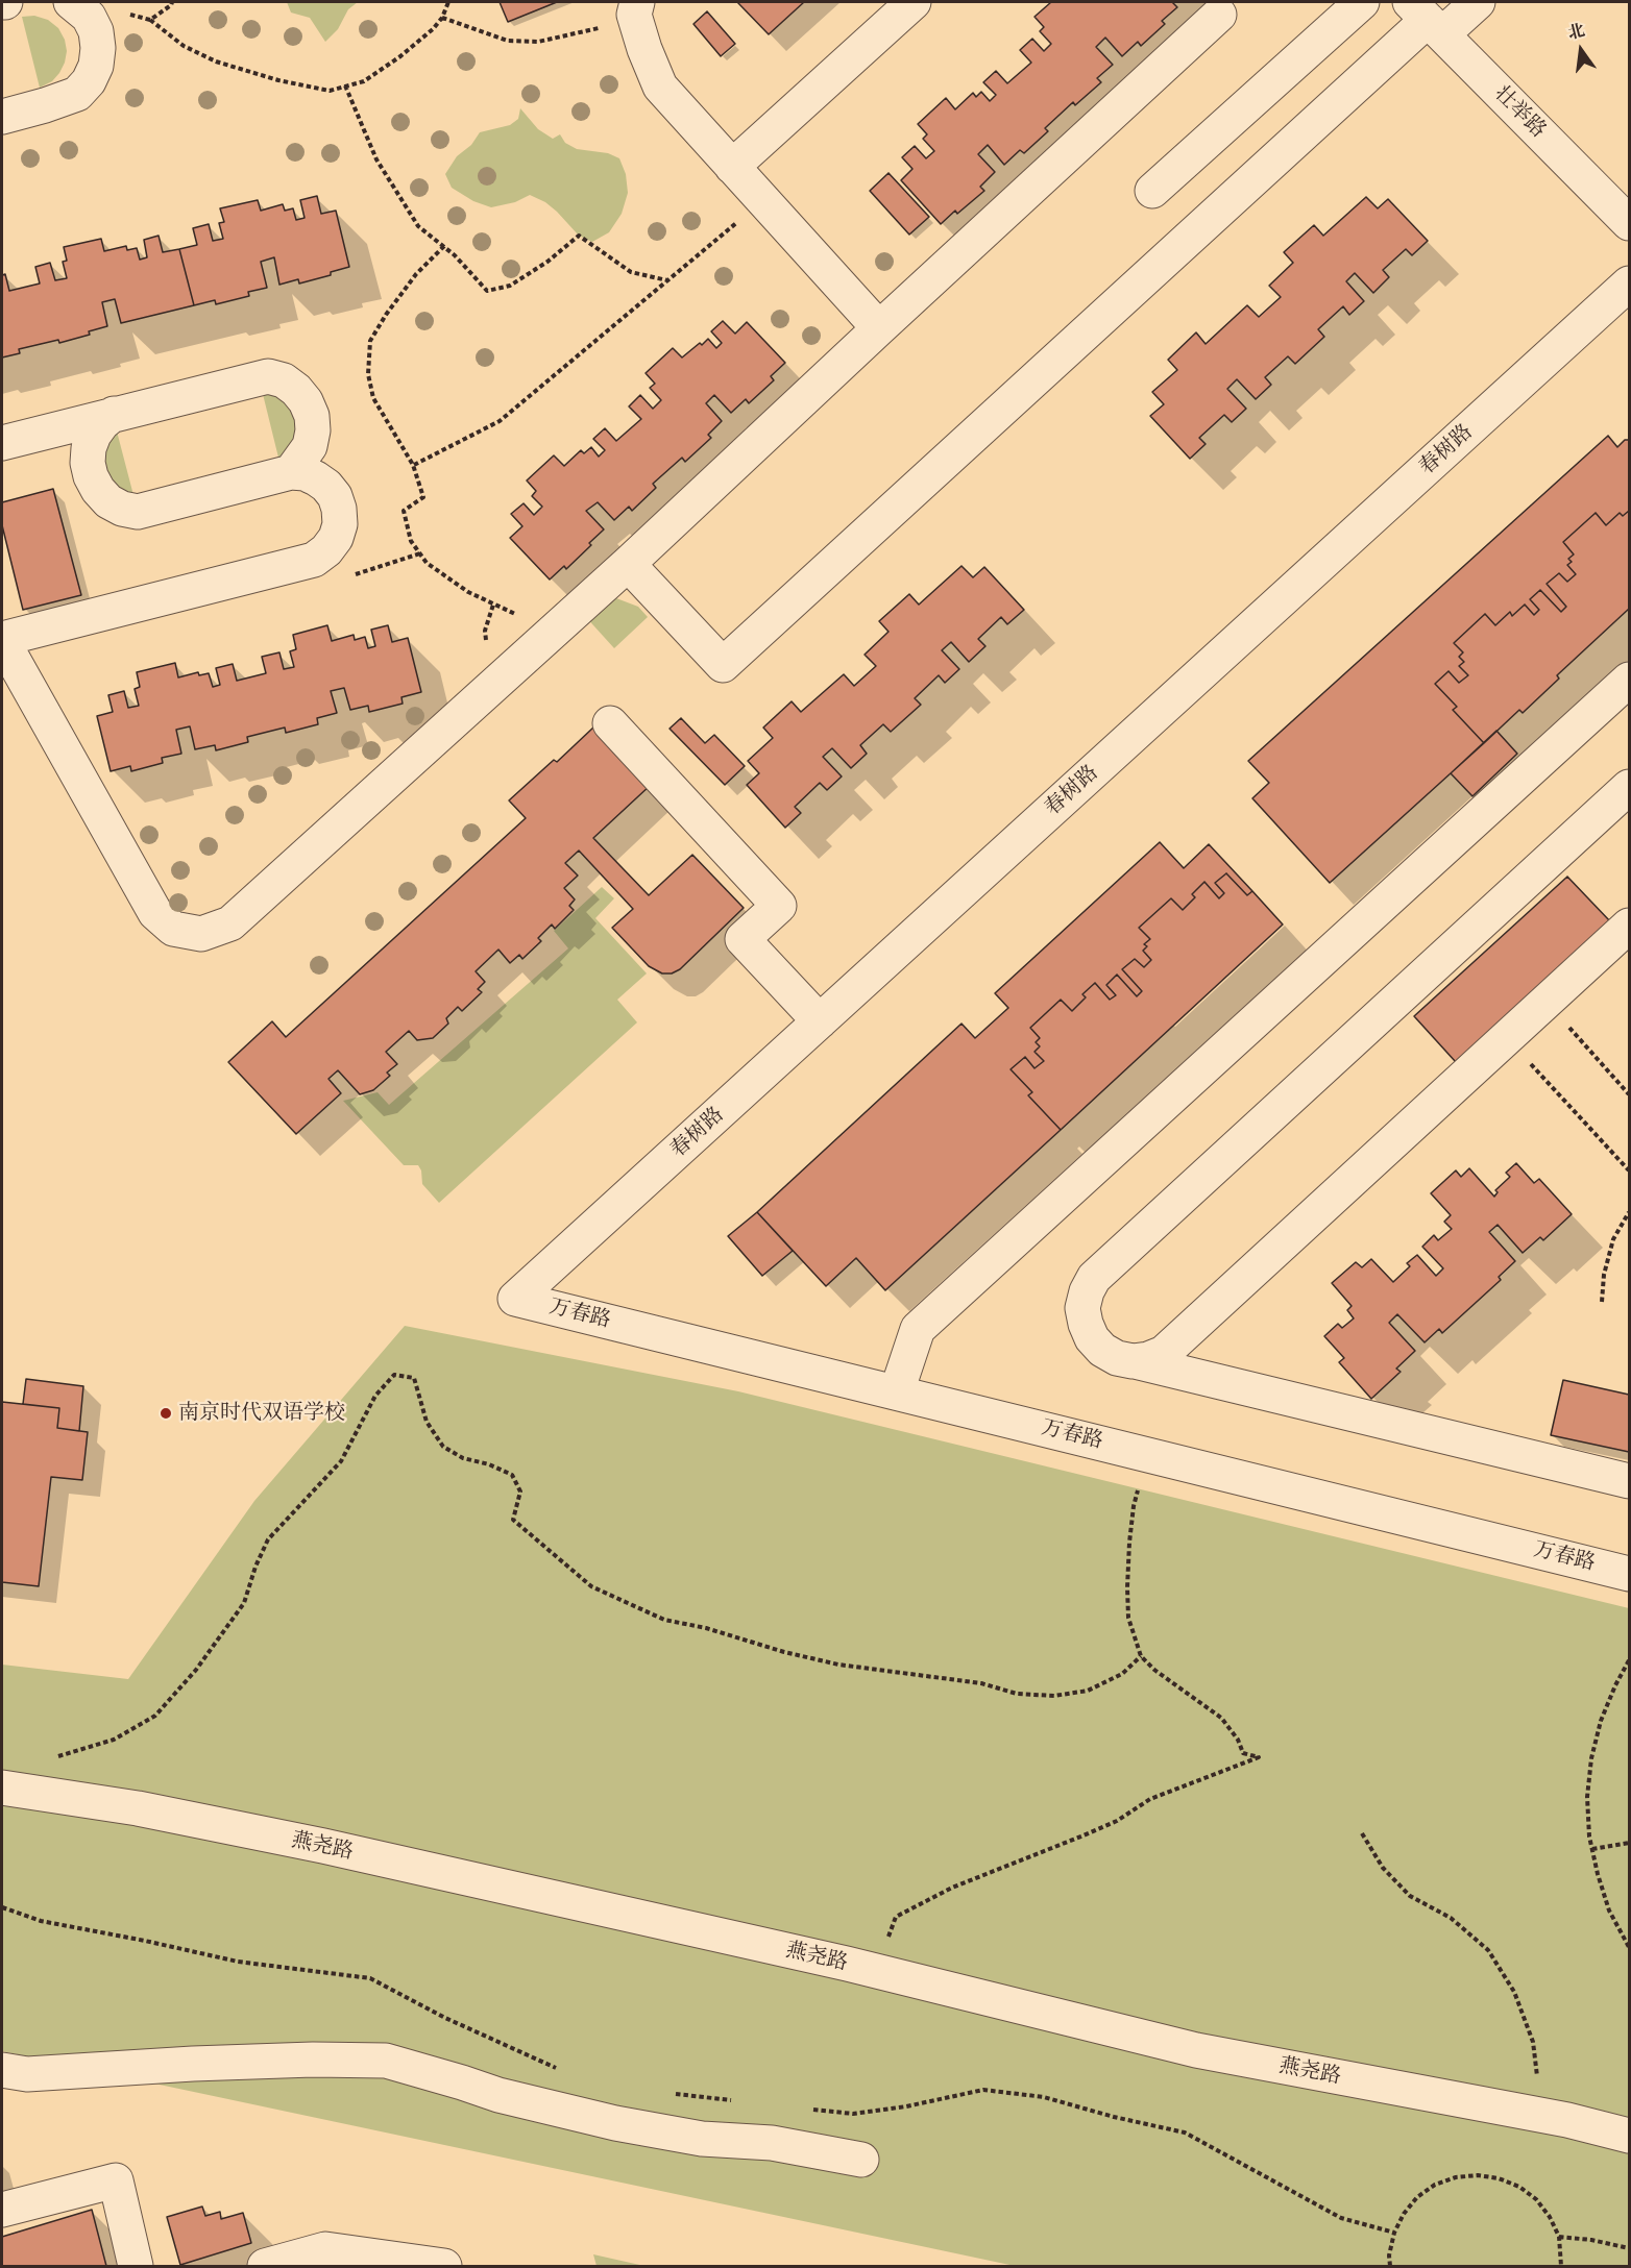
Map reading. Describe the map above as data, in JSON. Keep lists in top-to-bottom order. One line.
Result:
{"streets":{"street":["壮举路","春树路","万春路","燕尧路"]},"crossings":[["春树路","万春路"]],"places":["南京时代双语学校"],"north":"top"}
